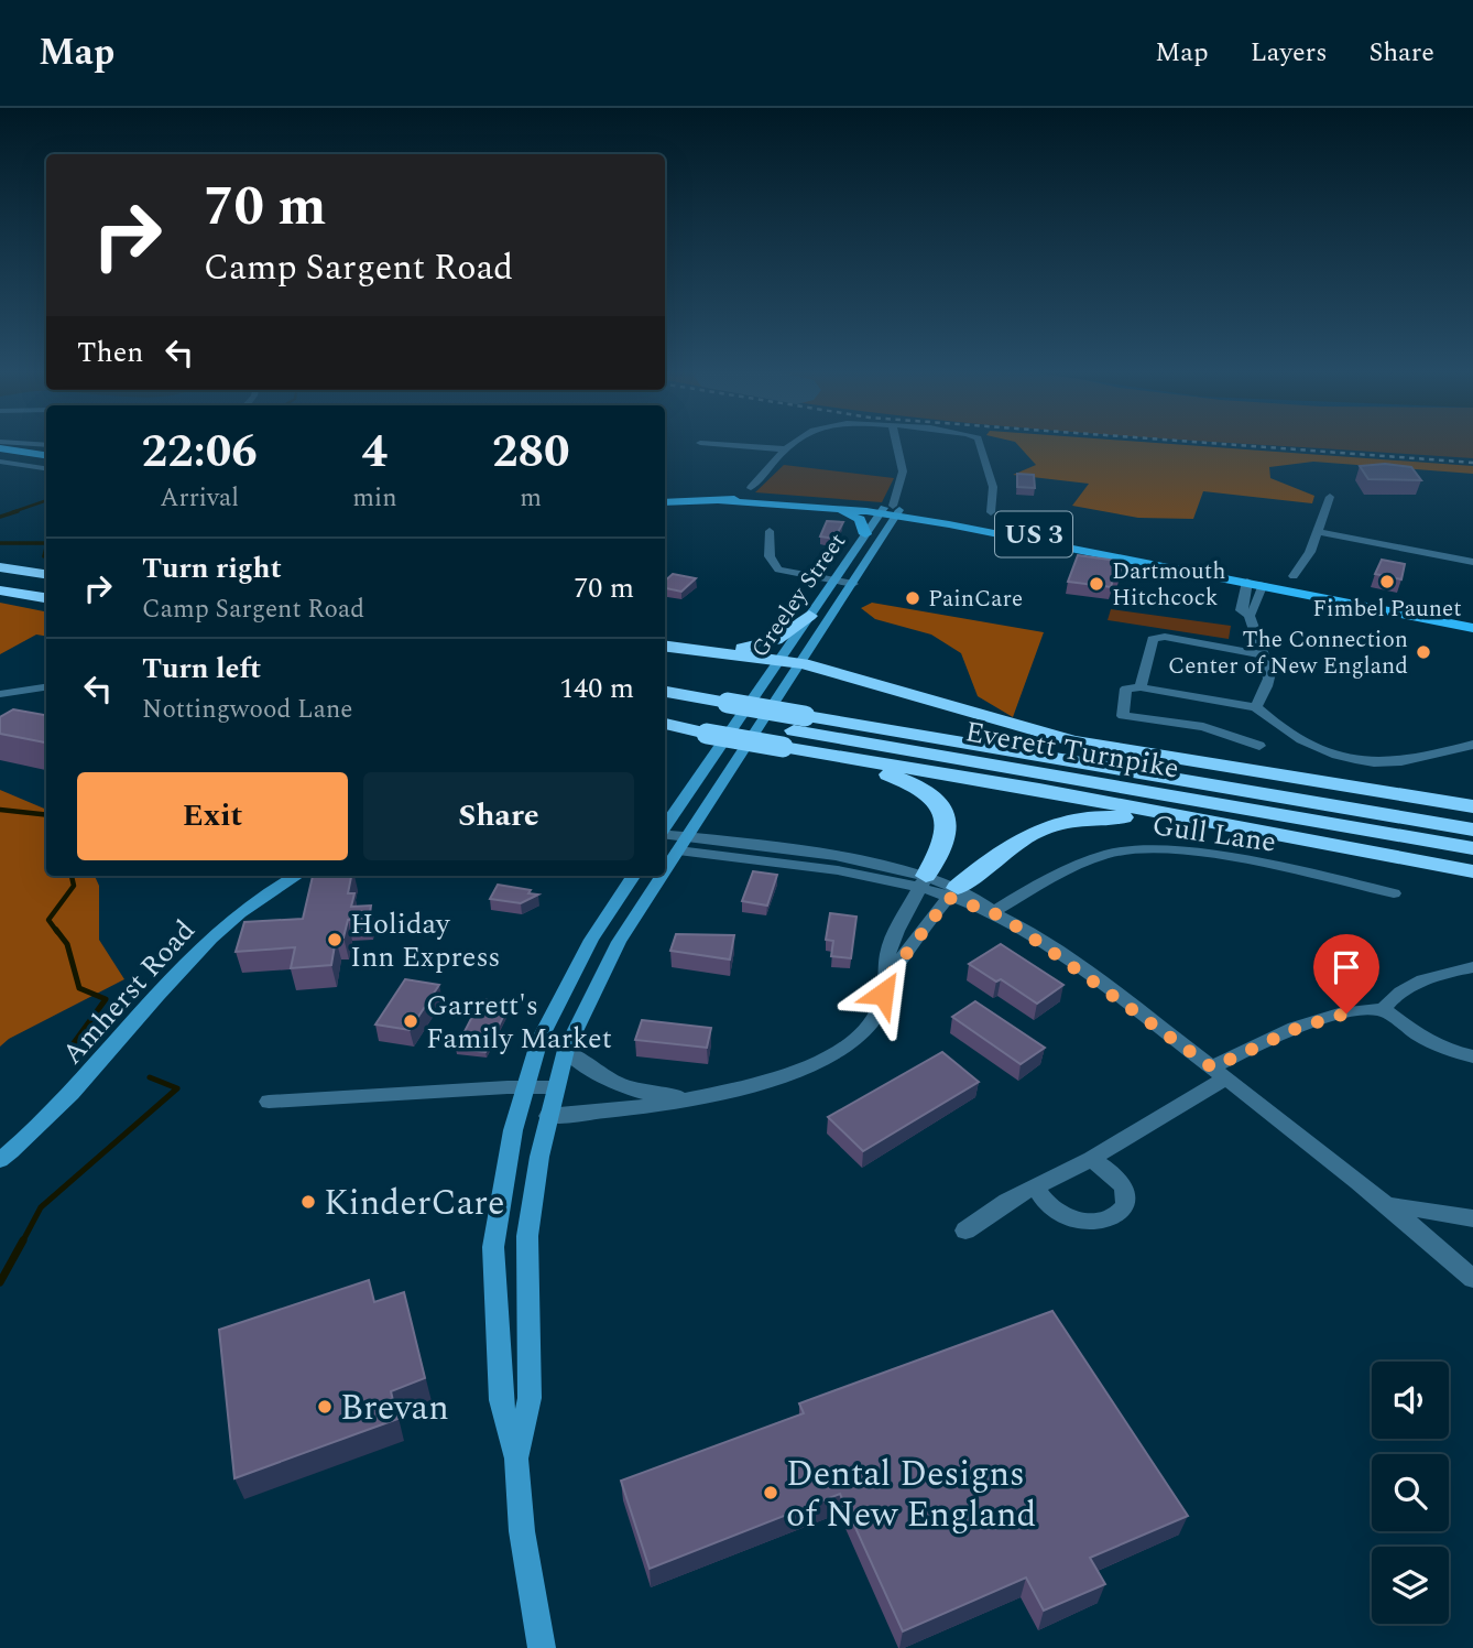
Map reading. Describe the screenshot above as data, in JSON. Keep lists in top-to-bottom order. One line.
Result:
{"streets":{"highway":["Everett Turnpike"],"main road":["US 3","Greeley Street","Amherst Road"],"street":["Gull Lane"]},"crossings":[["US 3","Greeley Street"],["Greeley Street","Everett Turnpike"]],"places":["Fimbel Paunet","Dartmouth Hitchcock","PainCare","The Connection Center of New England","Holiday Inn Express","Garrett's Family Market","KinderCare","Brevan","Dental Designs of New England"],"page":{"header":"Map","nav":["Map","Layers","Share"],"turn":["70 m","Camp Sargent Road"],"then":"Then","eta":["22:06","Arrival","4","min","280","m"],"list":[{"name":"Turn right","note":"Camp Sargent Road","value":"70 m"},{"name":"Turn left","note":"Nottingwood Lane","value":"140 m"}],"buttons":["Exit","Share"]}}
